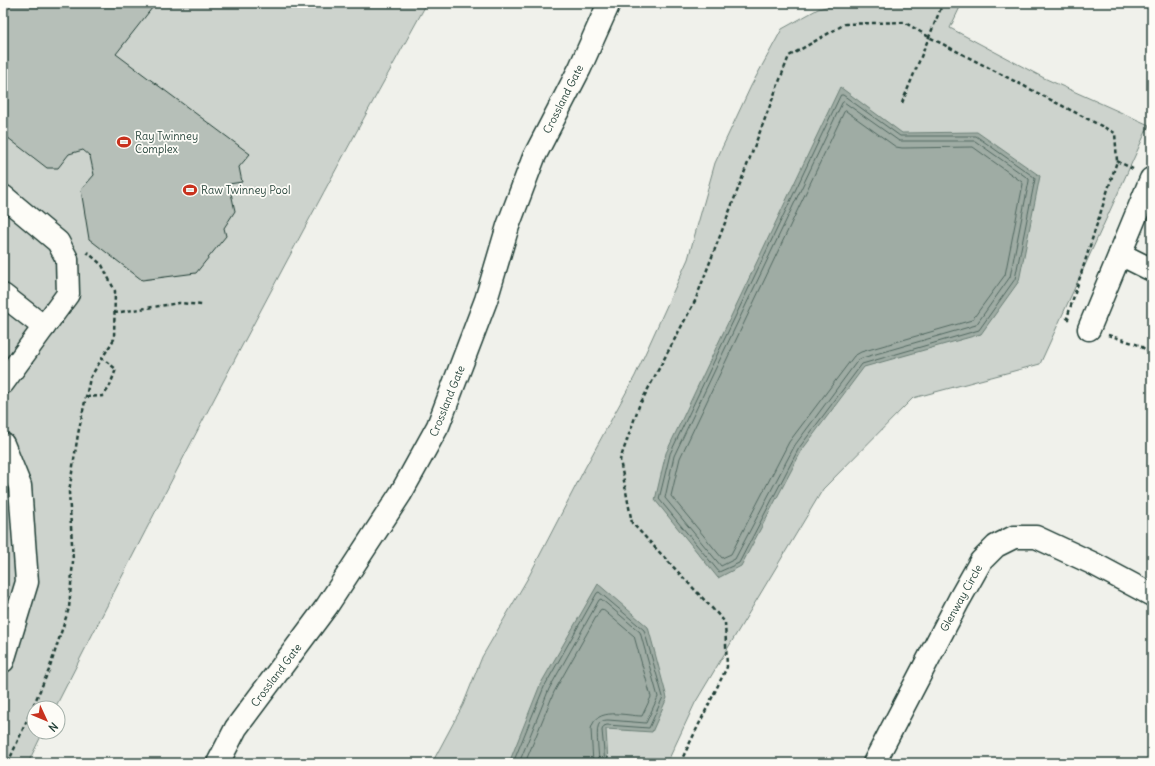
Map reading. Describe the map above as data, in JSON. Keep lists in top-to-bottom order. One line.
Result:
{"streets":{"street":["Crossland Gate","Glenway Circle"]},"places":{"sports":["Ray Twinney Complex","Raw Twinney Pool"]},"north":"bottom right"}
